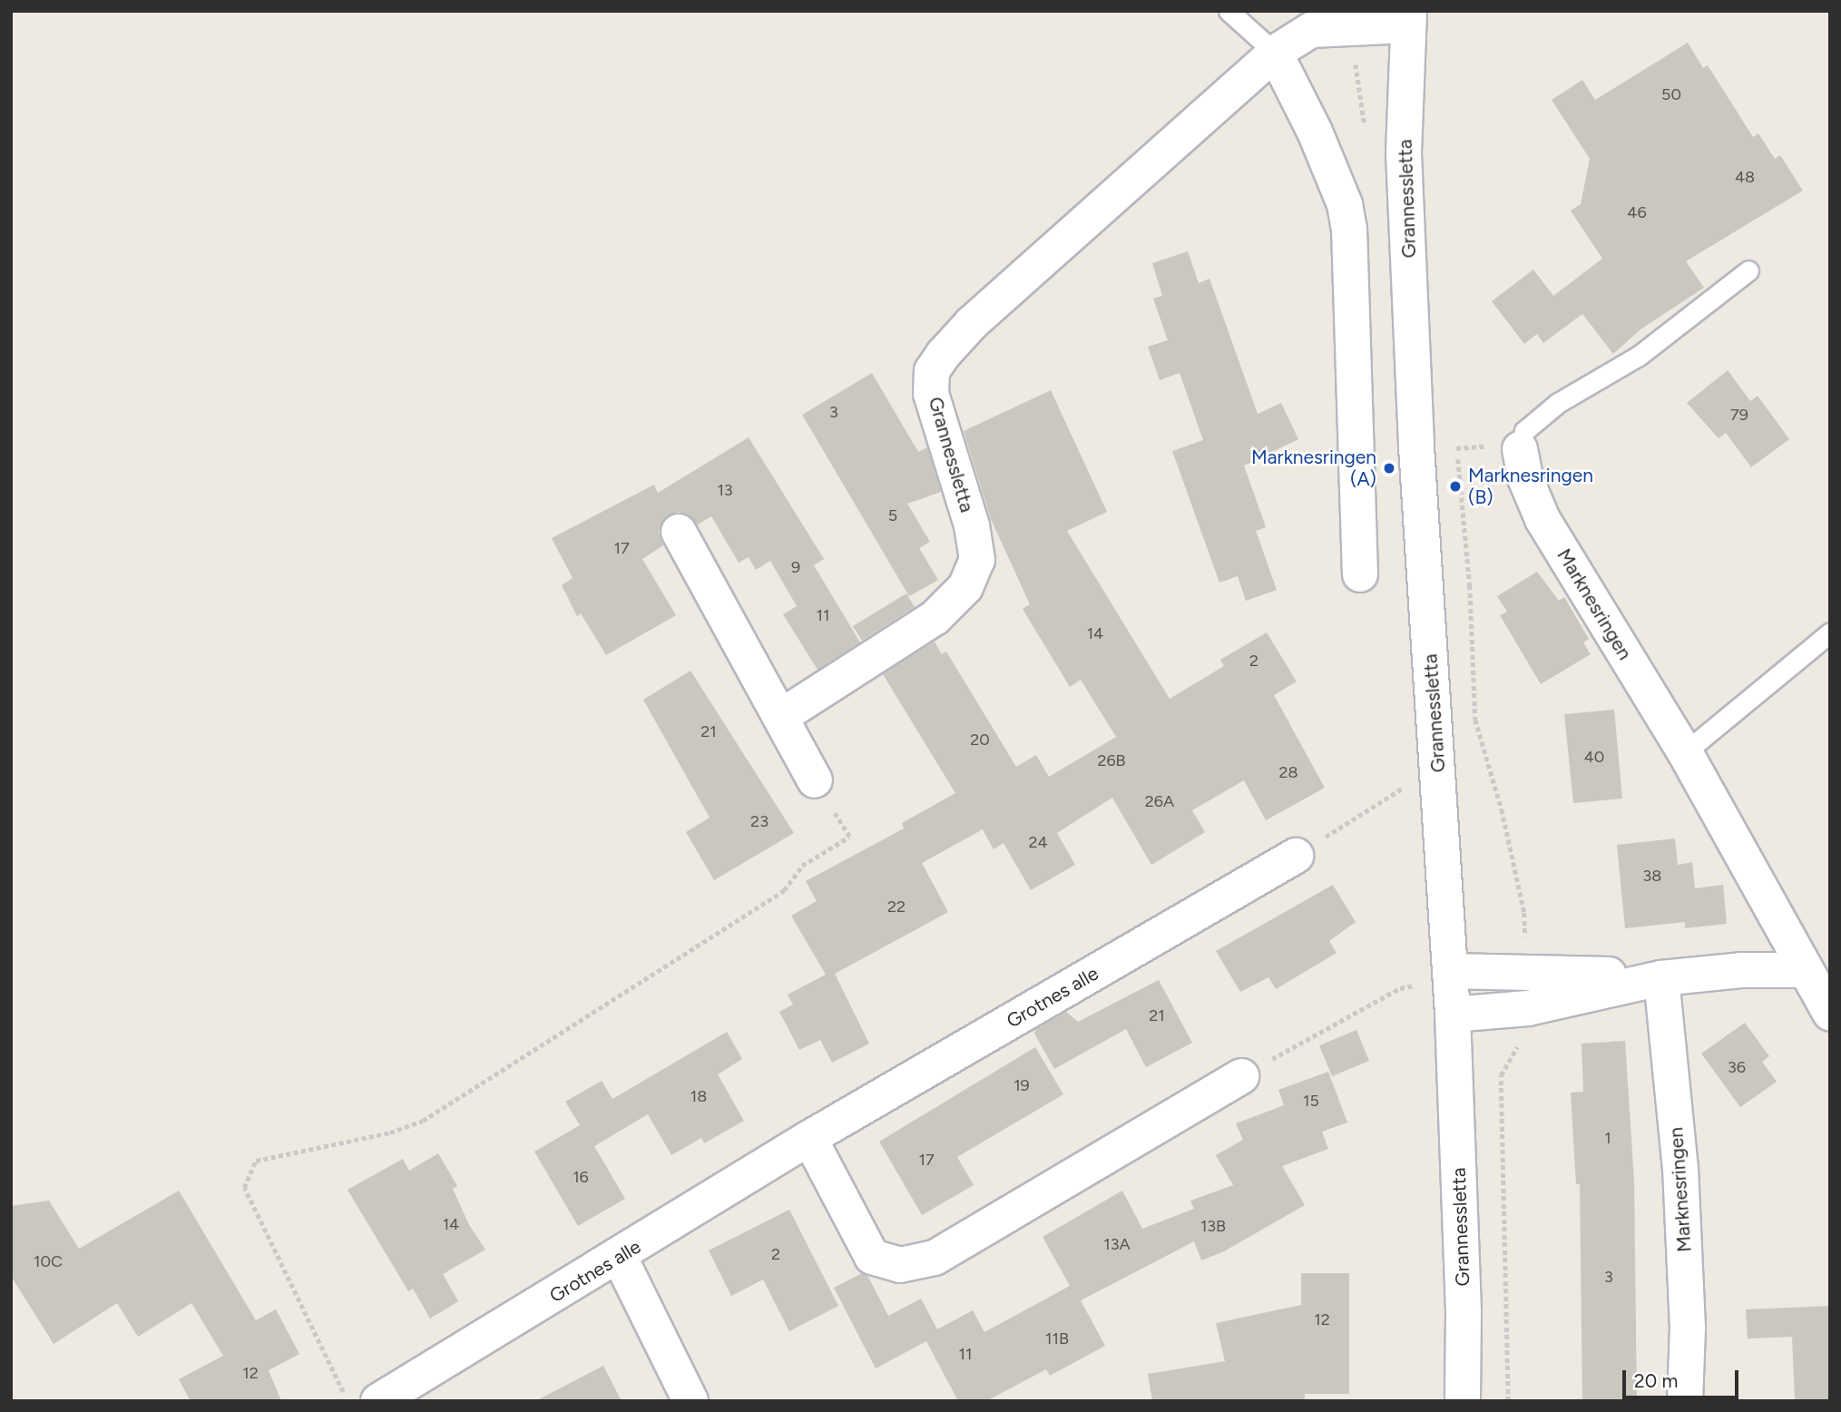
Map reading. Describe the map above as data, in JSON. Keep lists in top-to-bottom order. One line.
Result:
{"streets":{"street":["Grannessletta","Marknesringen","Grotnes alle"]},"places":["Marknesringen (A)","Marknesringen (B)"],"house_numbers":["50","48","46","3","79","13","5","17","9","11","14","2","21","20","40","26B","28","26A","23","24","38","22","21","36","19","18","15","1","17","16","14","13B","13A","2","10C","3","12","11B","11","12"],"scale_bar":"20 m"}
